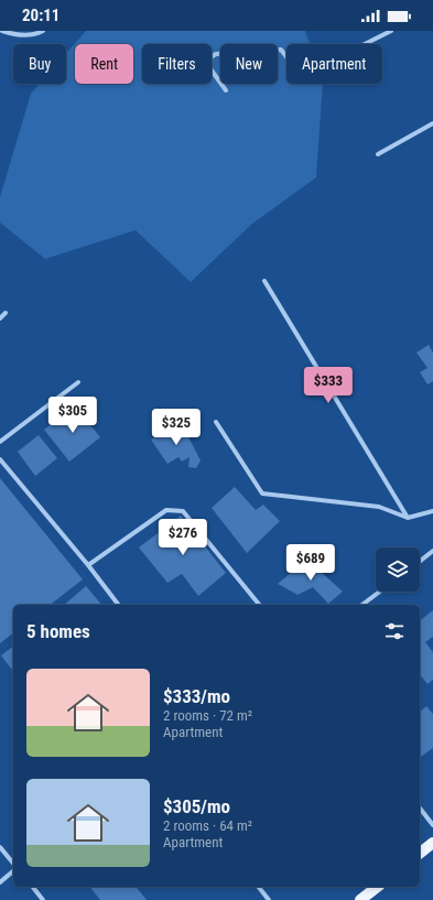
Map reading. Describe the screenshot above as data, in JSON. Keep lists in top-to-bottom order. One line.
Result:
{"page":{"status":"20:11","chip":["Buy","Rent","Filters","New","Apartment"],"price":["$333","$305","$325","$276","$689"],"heading":"5 homes","list":[{"name":"$333/mo","note":"2 rooms · 72 m² · Apartment"},{"name":"$305/mo","note":"2 rooms · 64 m² · Apartment"}]}}
